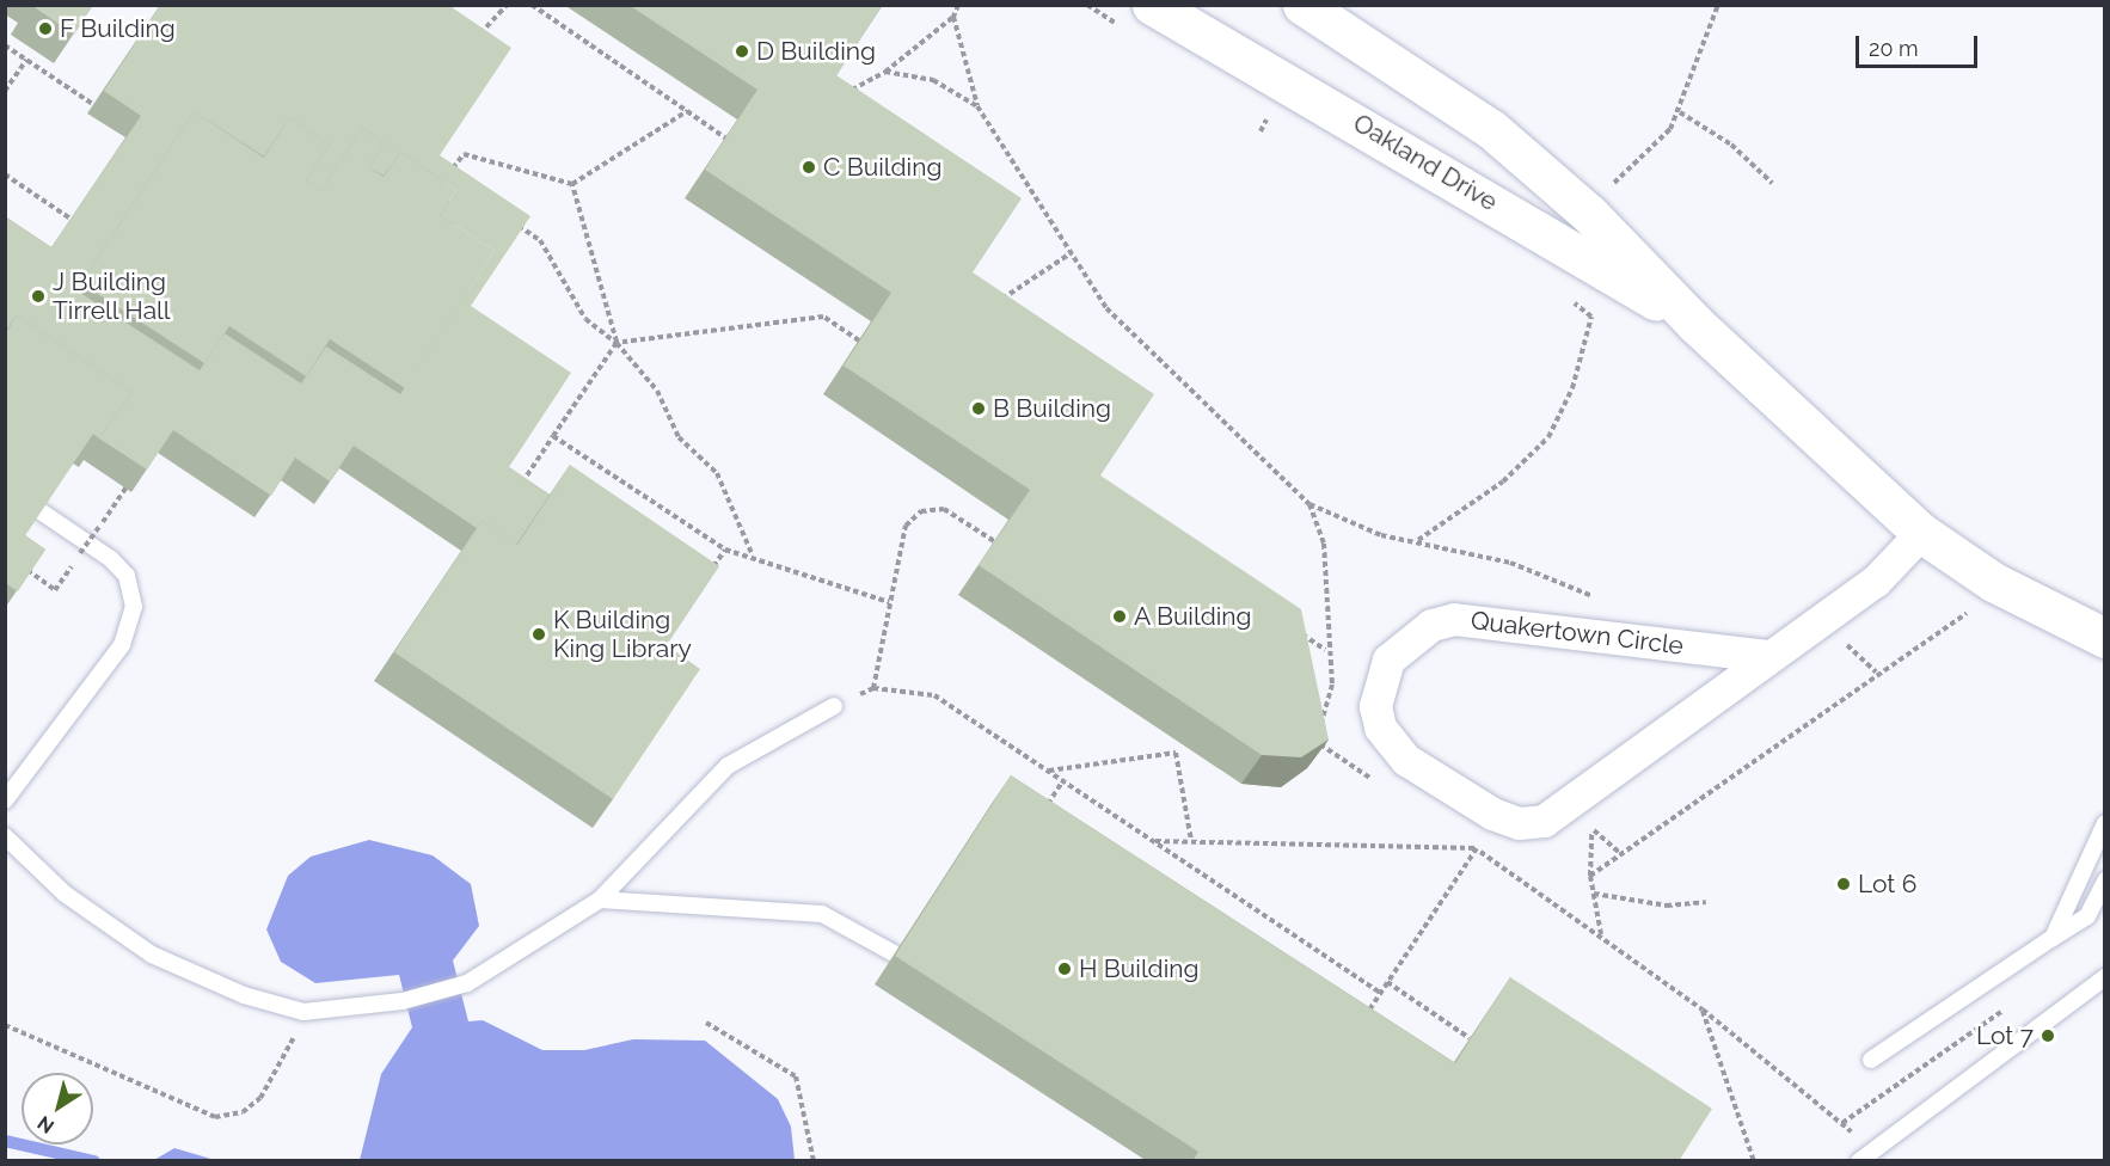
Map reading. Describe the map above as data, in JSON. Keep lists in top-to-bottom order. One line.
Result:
{"streets":{"street":["Oakland Drive","Quakertown Circle"]},"crossings":[["Oakland Drive","Quakertown Circle"]],"places":["F Building","D Building","C Building","J Building Tirrell Hall","B Building","A Building","K Building King Library","Lot 6","H Building","Lot 7"],"scale_bar":"20 m","north":"bottom left"}
